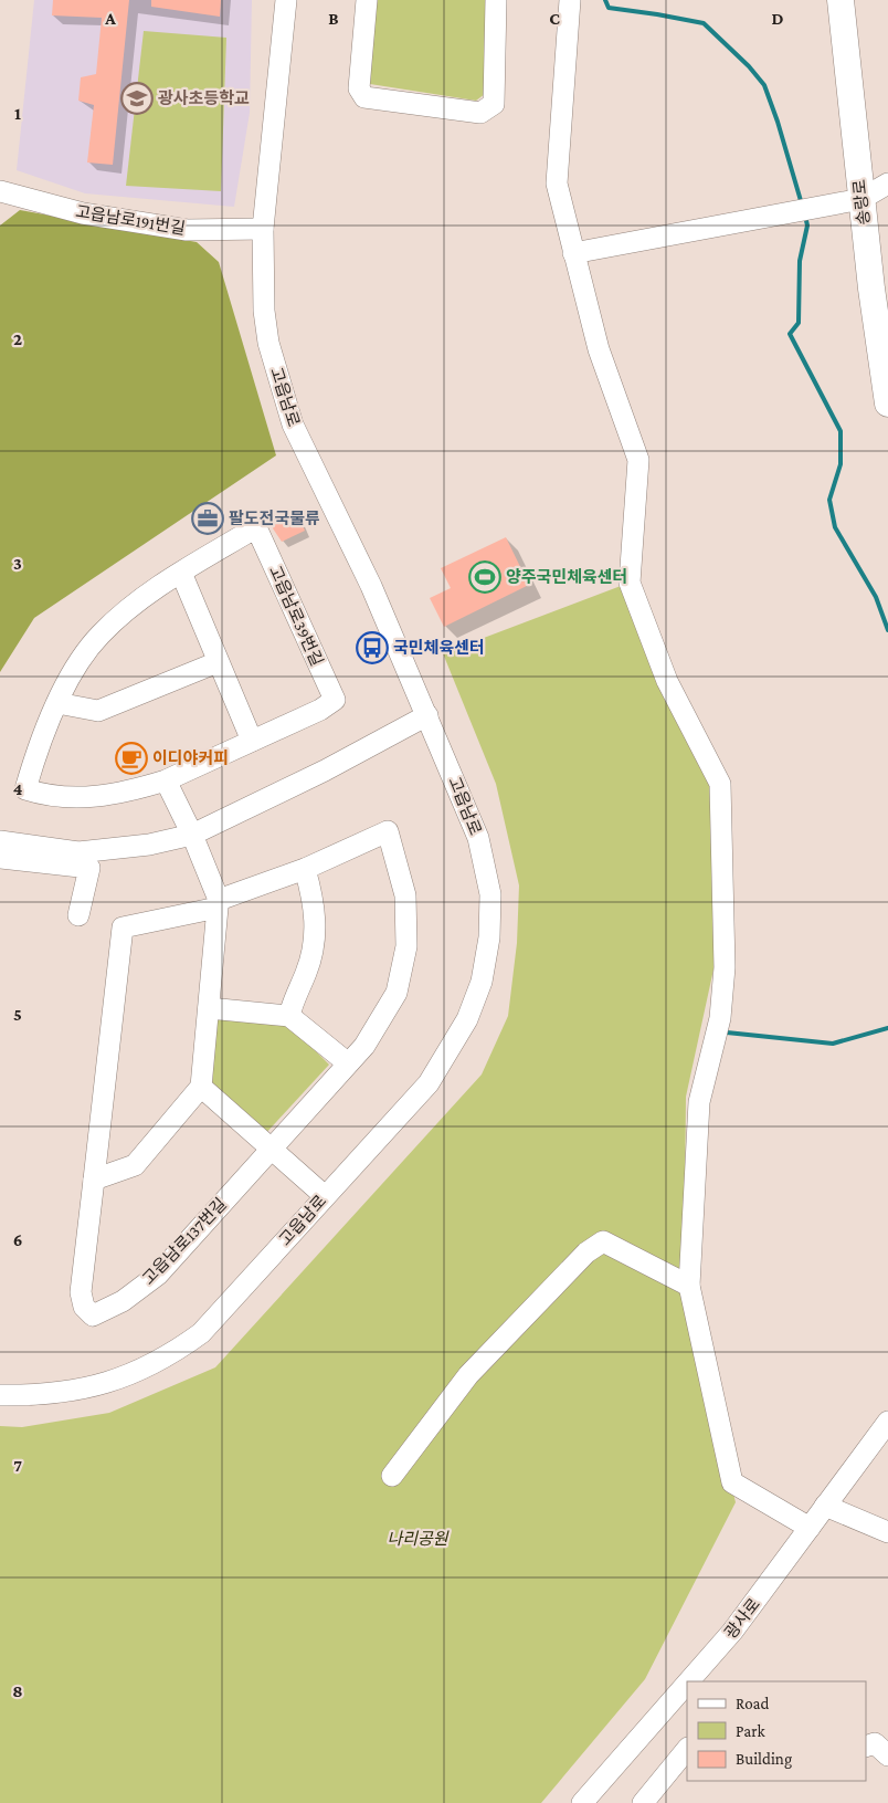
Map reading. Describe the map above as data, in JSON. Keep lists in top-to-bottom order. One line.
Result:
{"streets":{"main road":["송랑로"],"street":["고읍남로191번길","고읍남로","고읍남로39번길","고읍남로137번길","광사로"]},"crossings":[["고읍남로191번길","고읍남로"]],"parks":["나리공원"],"places":{"school or university":["광사초등학교"],"office":["팔도전국물류"],"sports":["양주국민체육센터"],"bus stop":["국민체육센터"],"cafe":["이디야커피"]},"legend":["Road","Park","Building"],"grid":{"columns":["A","B","C","D"],"rows":["1","2","3","4","5","6","7","8"]}}
